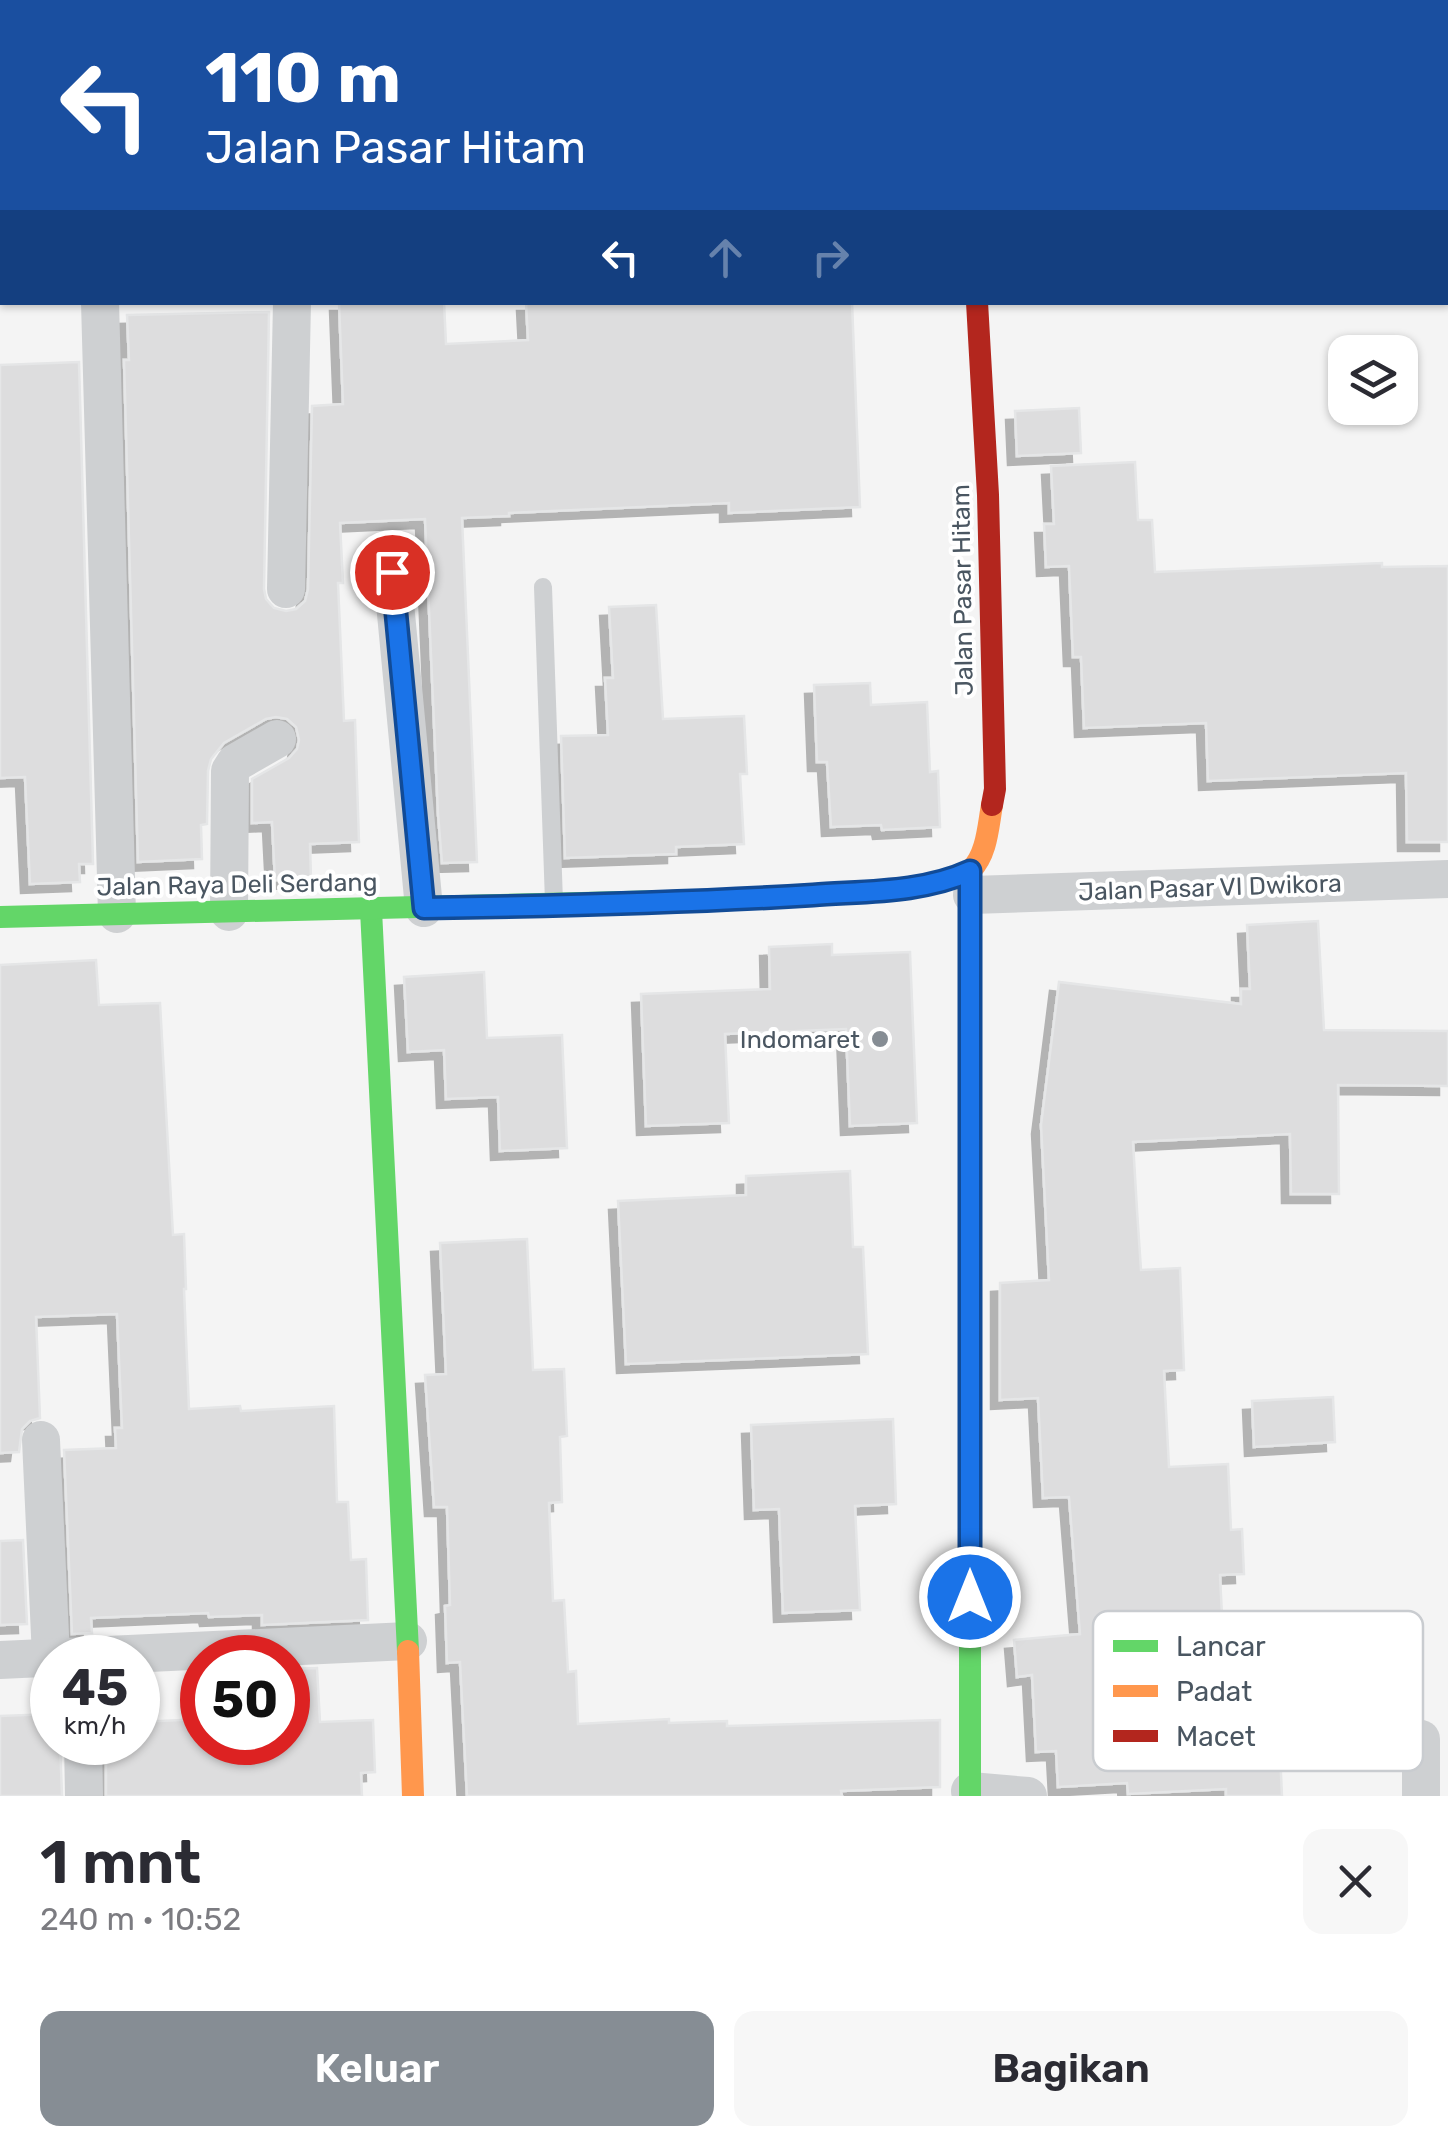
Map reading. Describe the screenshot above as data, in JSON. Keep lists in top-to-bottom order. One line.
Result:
{"streets":{"main road":["Jalan Pasar Hitam","Jalan Raya Deli Serdang"],"street":["Jalan Pasar VI Dwikora"]},"crossings":[["Jalan Pasar Hitam","Jalan Raya Deli Serdang"],["Jalan Pasar Hitam","Jalan Pasar VI Dwikora"],["Jalan Raya Deli Serdang","Jalan Pasar VI Dwikora"]],"places":["Indomaret"],"legend":["Lancar","Padat","Macet"],"page":{"turn":["110 m","Jalan Pasar Hitam"],"speed":"45 km/h","limit":"50","heading":["1 mnt","240 m · 10:52"],"buttons":["Keluar","Bagikan"]}}
